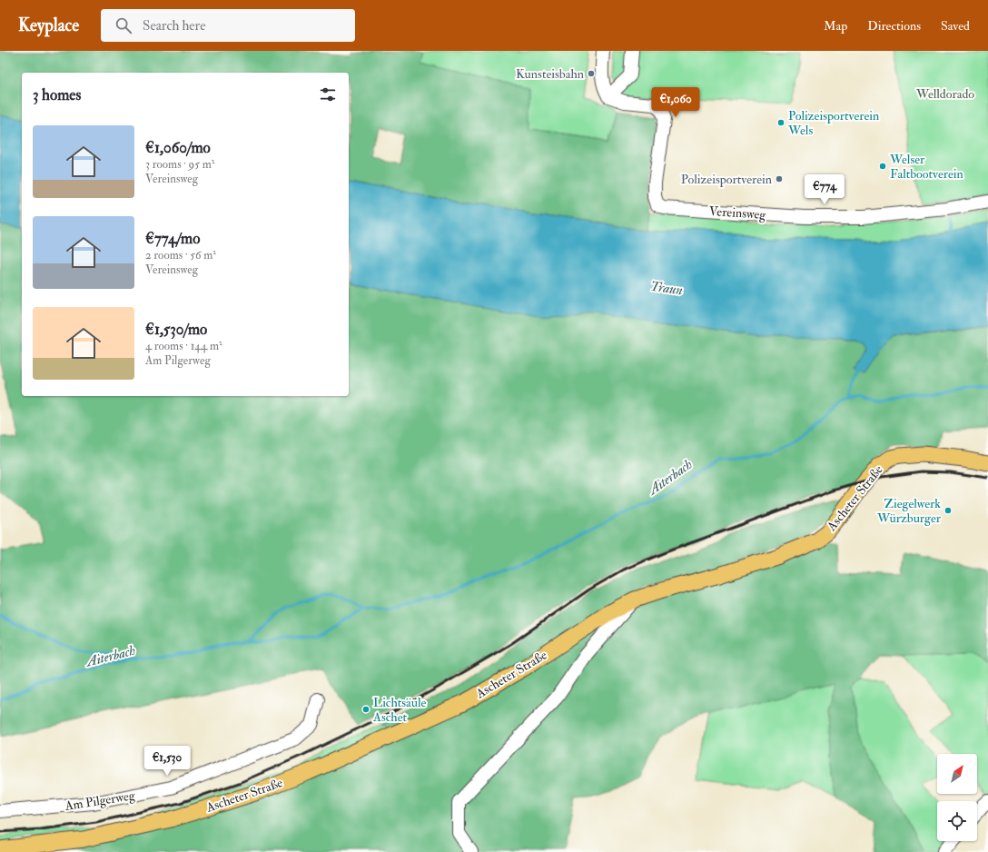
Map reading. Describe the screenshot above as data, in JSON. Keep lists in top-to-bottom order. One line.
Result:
{"streets":{"main road":["Ascheter Straße"],"street":["Vereinsweg","Am Pilgerweg"]},"water":["Traun","Aiterbach"],"parks":["Welldorado"],"places":["Kunsteisbahn","Polizeisportverein Wels","Welser Faltbootverein","Polizeisportverein","Ziegelwerk Würzburger","Lichtsäule Aschet"],"north":"top right","page":{"header":"Keyplace","search":"Search here","nav":["Map","Directions","Saved"],"heading":"3 homes","price":["€1,060","€774","€1,530"],"list":[{"name":"€1,060/mo","note":"3 rooms · 95 m² · Vereinsweg"},{"name":"€774/mo","note":"2 rooms · 56 m² · Vereinsweg"},{"name":"€1,530/mo","note":"4 rooms · 144 m² · Am Pilgerweg"}]}}
